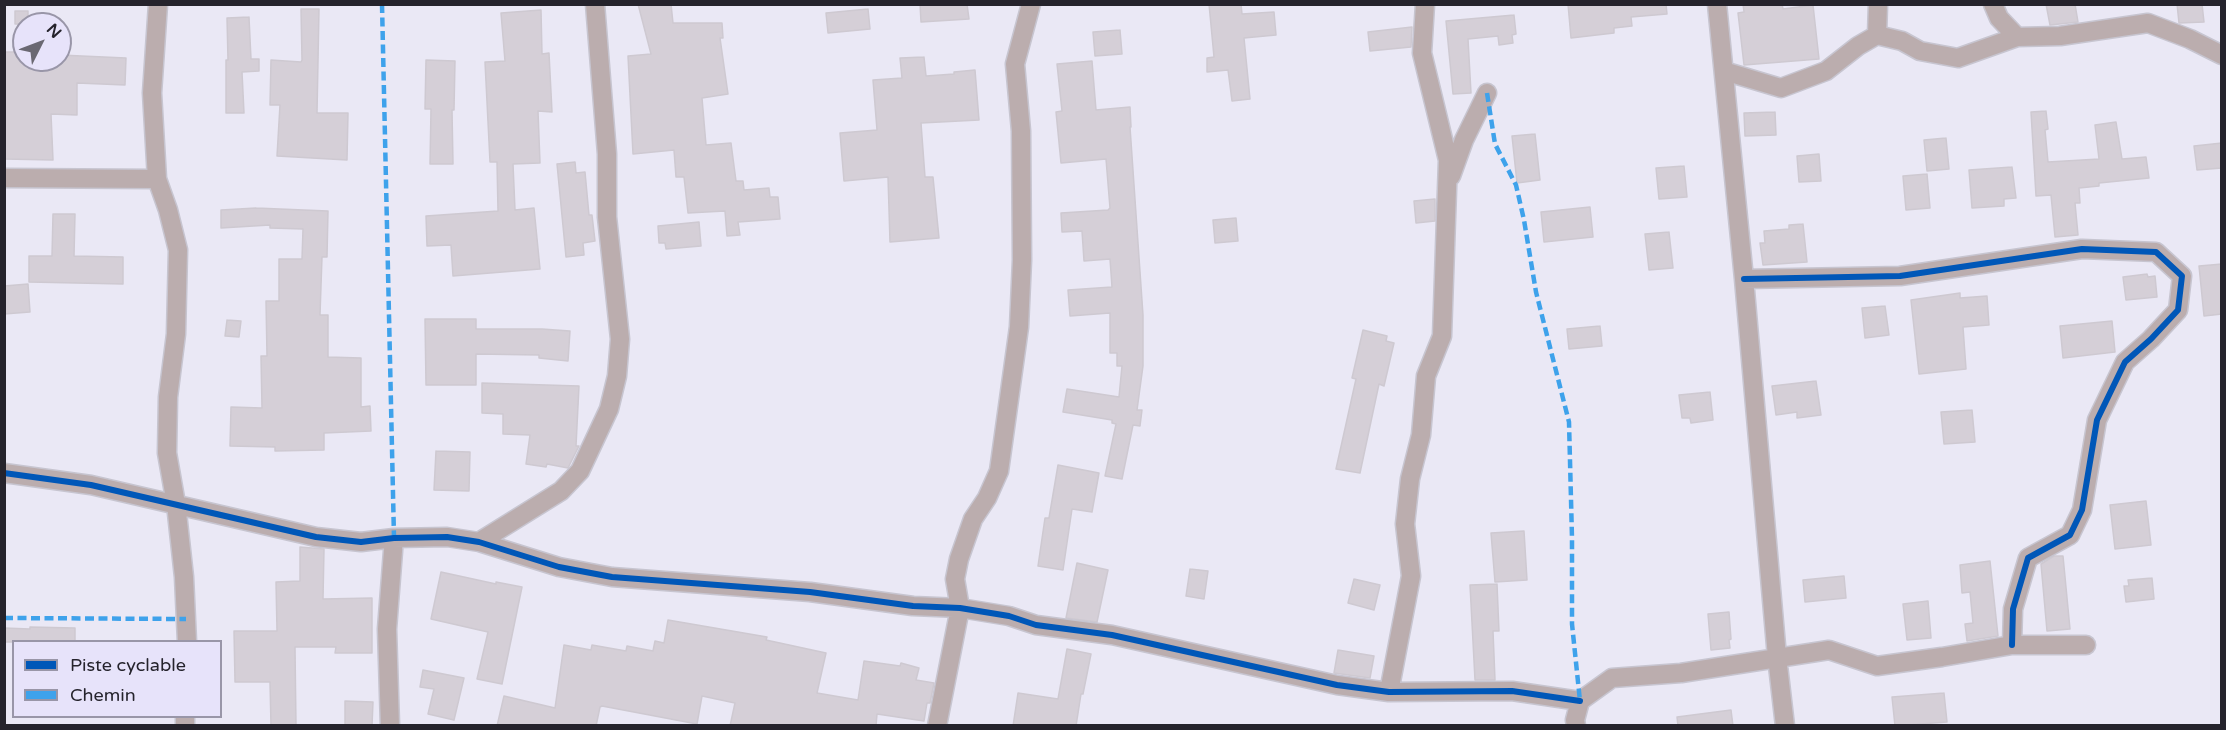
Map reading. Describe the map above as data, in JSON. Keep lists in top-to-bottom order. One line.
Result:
{"legend":["Piste cyclable","Chemin"],"north":"top right"}
